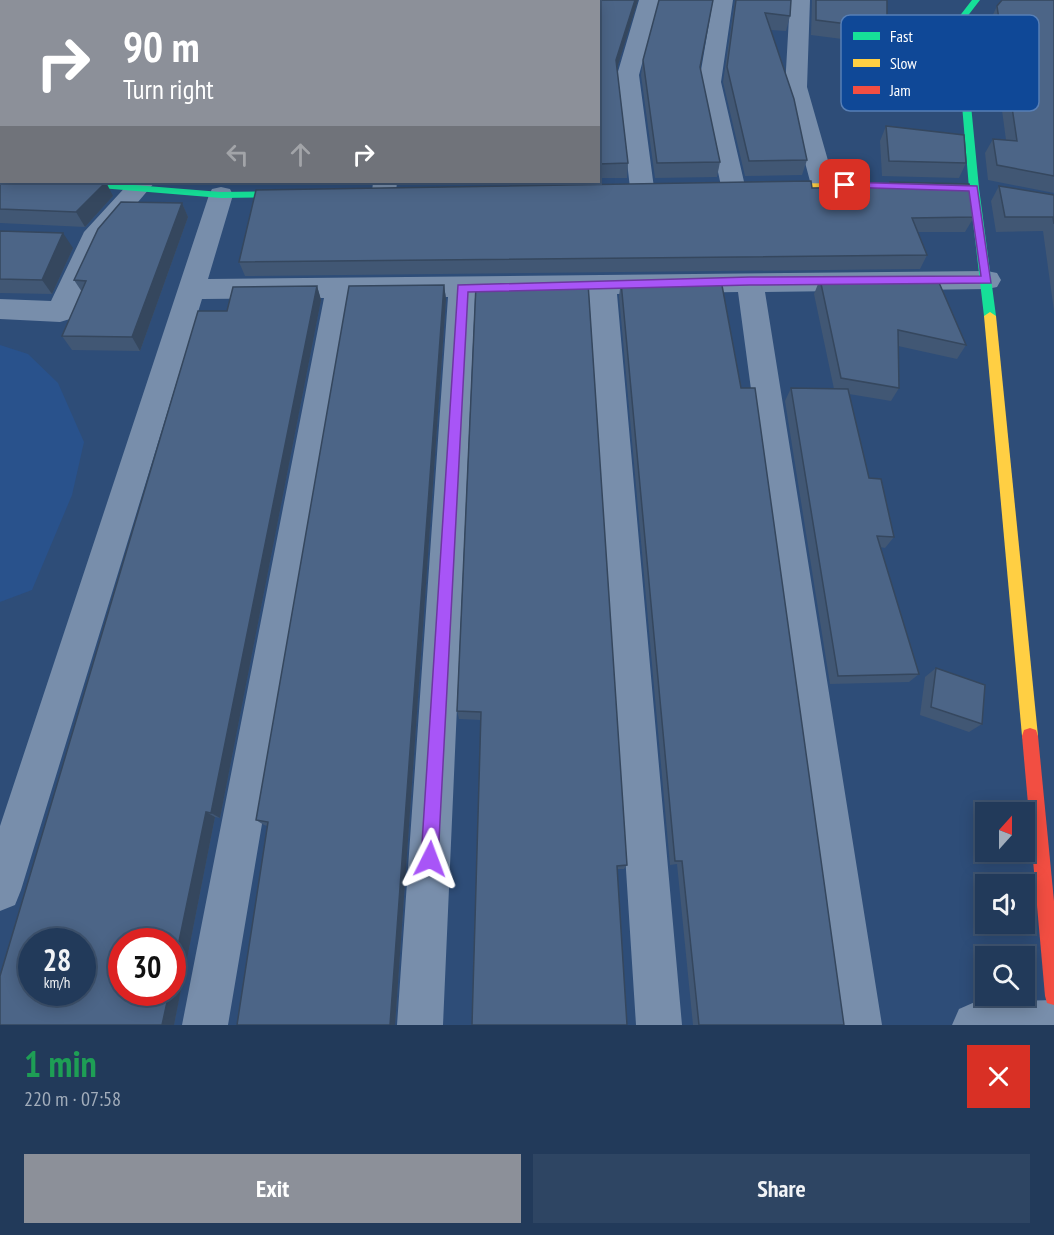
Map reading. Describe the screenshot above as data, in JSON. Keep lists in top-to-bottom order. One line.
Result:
{"legend":["Fast","Slow","Jam"],"north":"top","page":{"turn":["90 m","Turn right"],"speed":"28 km/h","limit":"30","heading":["1 min","220 m · 07:58"],"buttons":["Exit","Share"]}}
